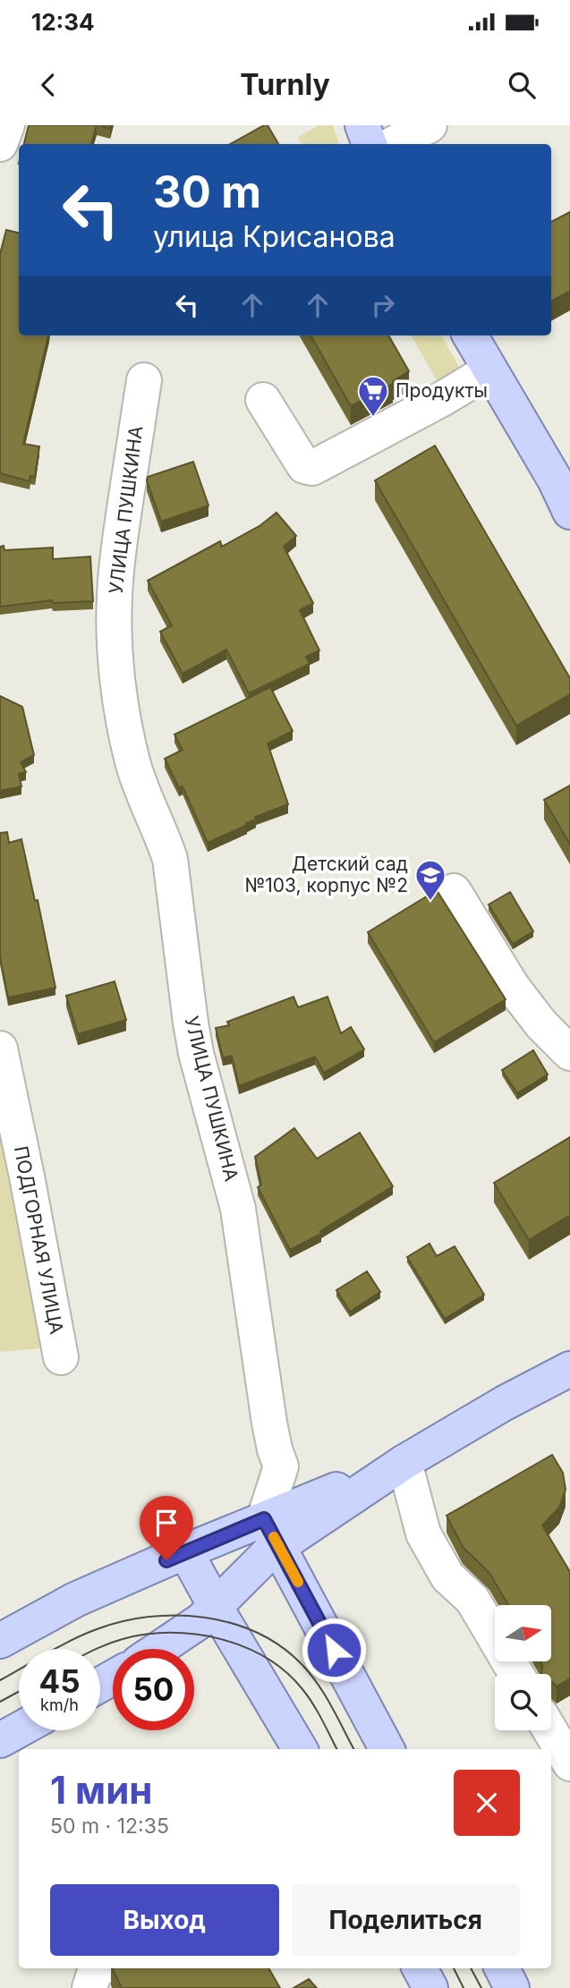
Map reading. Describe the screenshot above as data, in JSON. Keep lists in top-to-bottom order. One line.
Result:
{"streets":{"street":["УЛИЦА ПУШКИНА","ПОДГОРНАЯ УЛИЦА"]},"places":{"supermarket":["Прoдукты"],"school or university":["Детский сад №103, корпус №2"]},"north":"right","page":{"status":"12:34","header":"Turnly","turn":["30 m","улица Крисанова"],"speed":"45 km/h","limit":"50","heading":["1 мин","50 m · 12:35"],"buttons":["Выход","Поделиться"]}}
